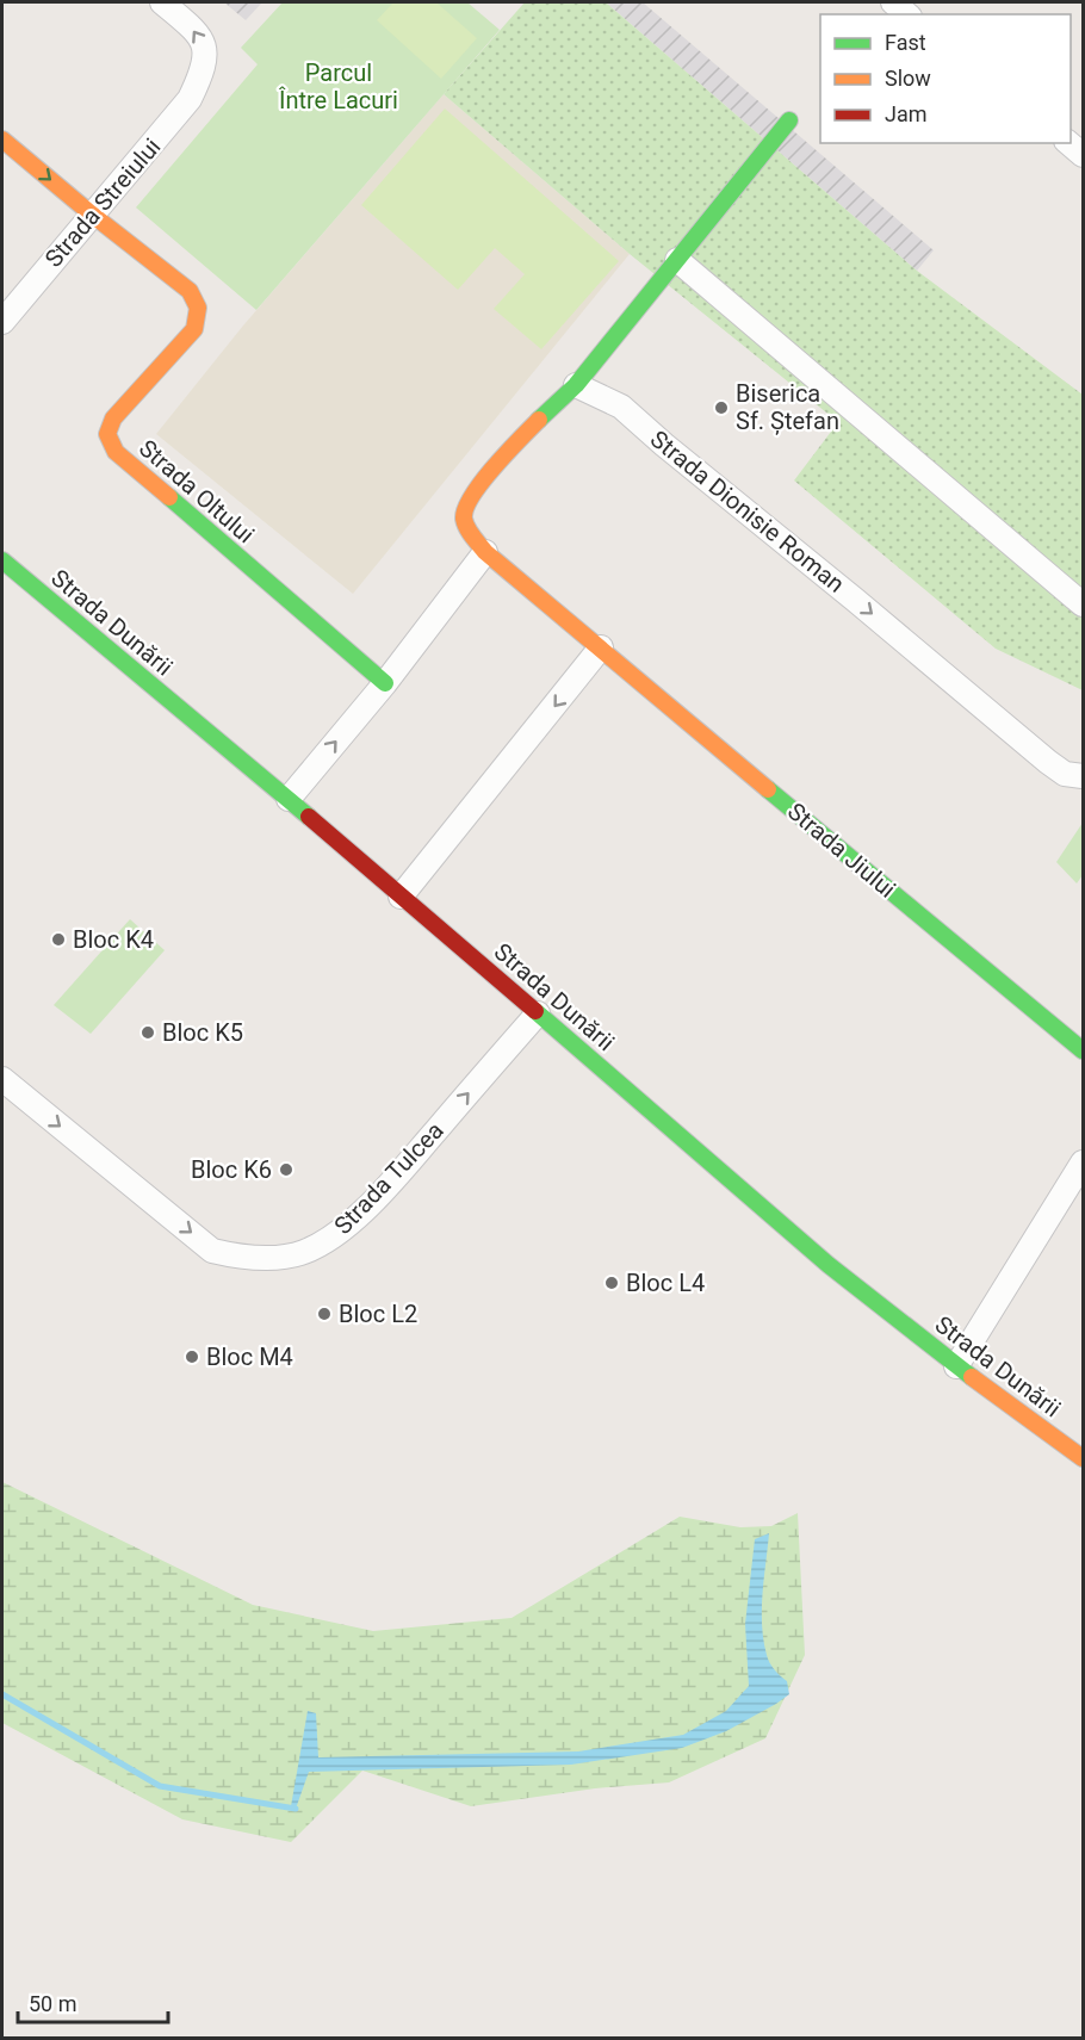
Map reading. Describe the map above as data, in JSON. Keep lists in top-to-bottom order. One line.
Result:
{"streets":{"street":["Strada Streiului","Strada Oltului","Strada Dionisie Roman","Strada Dunării","Strada Jiului","Strada Tulcea"]},"crossings":[["Strada Streiului","Strada Oltului"],["Strada Dunării","Strada Tulcea"]],"one_way":["Strada Streiului"],"parks":["Parcul Între Lacuri"],"places":["Biserica Sf. Ștefan","Bloc K4","Bloc K5","Bloc K6","Bloc L4","Bloc L2","Bloc M4"],"legend":["Fast","Slow","Jam"],"scale_bar":"50 m"}
